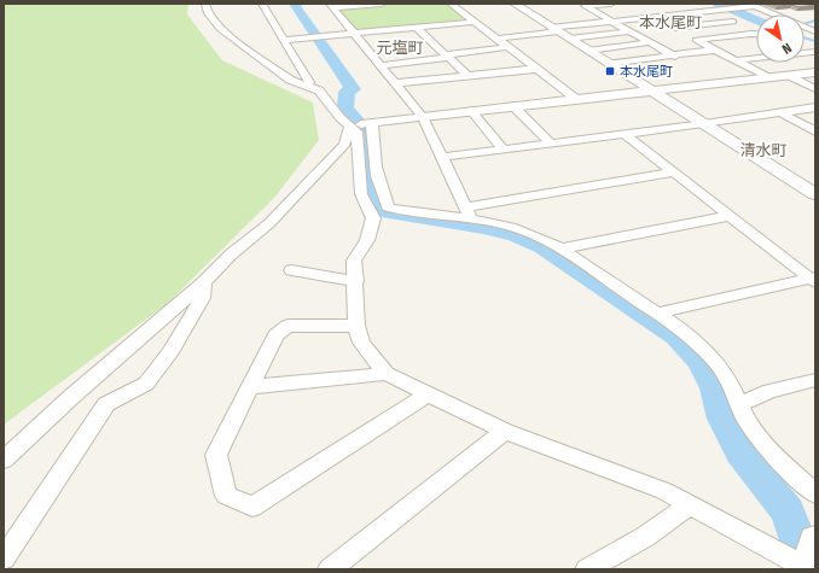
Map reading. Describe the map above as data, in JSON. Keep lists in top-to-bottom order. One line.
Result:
{"districts":["本水尾町","元塩町","清水町"],"places":{"transit":["本水尾町"]},"north":"bottom right"}
